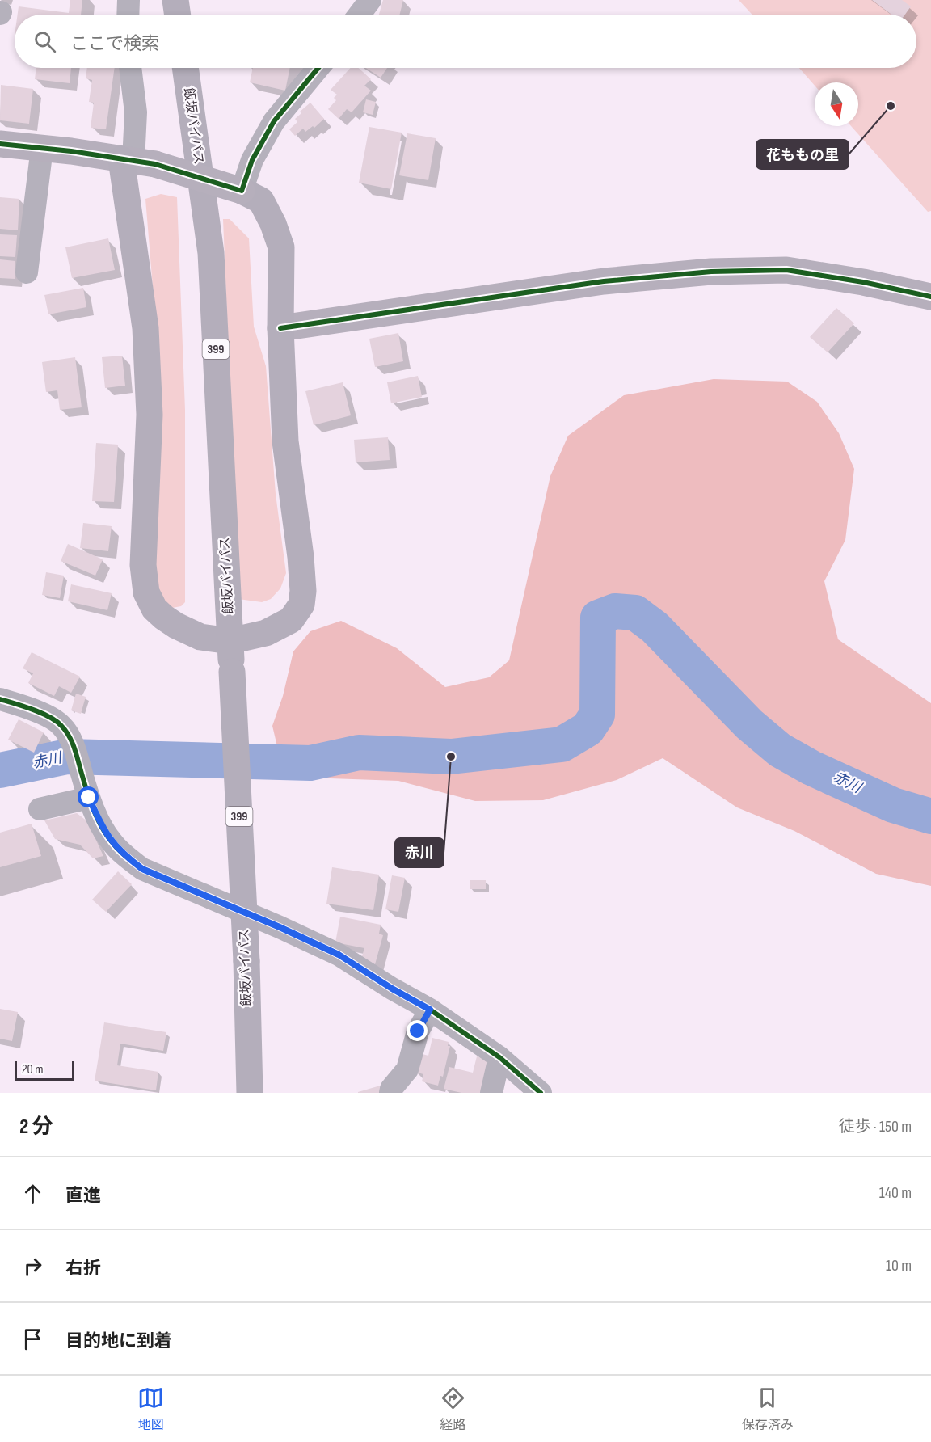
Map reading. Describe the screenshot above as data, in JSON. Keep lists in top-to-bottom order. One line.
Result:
{"streets":{"highway":["飯坂バイパス","399"]},"water":["赤川"],"places":["花ももの里","赤川"],"scale_bar":"20 m","north":"bottom","page":{"search":"ここで検索","scale":"20 m","heading":["2 分","徒歩 · 150 m"],"list":[["直進","140 m"],["右折","10 m"],"目的地に到着"],"nav":["地図","経路","保存済み"]}}
